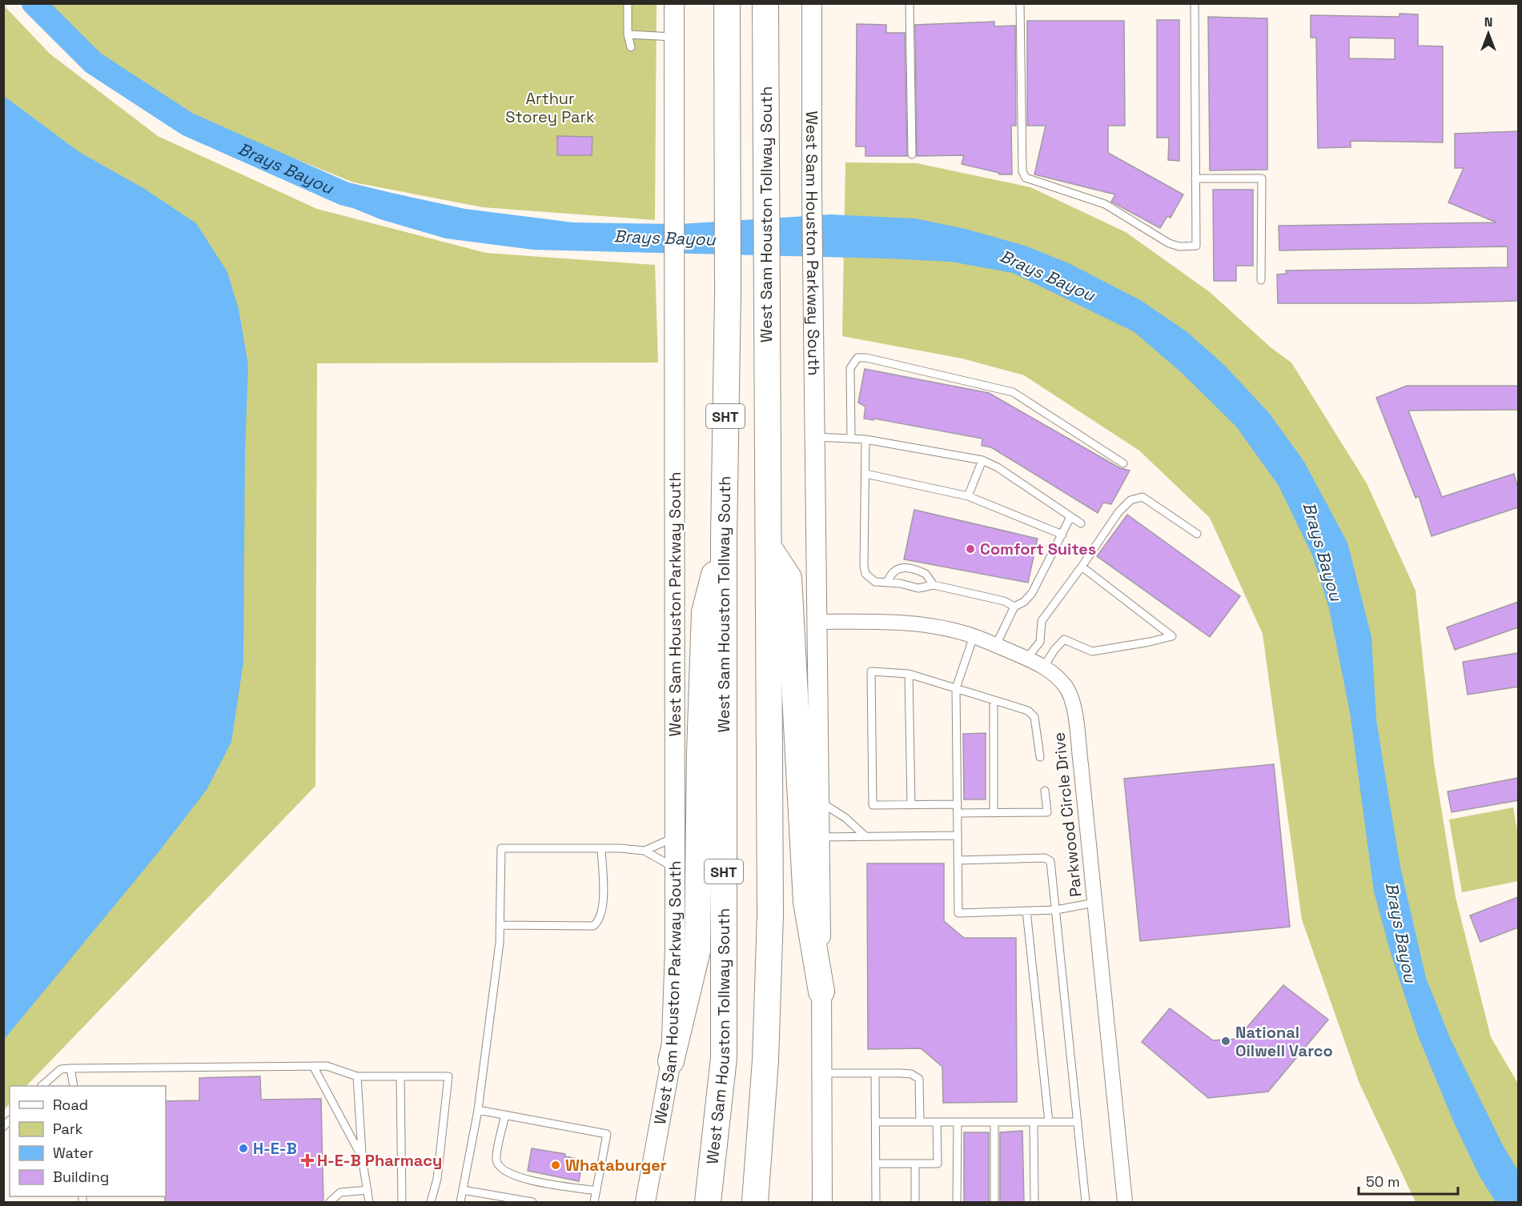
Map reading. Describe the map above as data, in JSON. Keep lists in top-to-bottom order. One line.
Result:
{"streets":{"highway":["West Sam Houston Tollway South","SHT"],"main road":["West Sam Houston Parkway South"],"street":["Parkwood Circle Drive"]},"crossings":[["West Sam Houston Parkway South","Parkwood Circle Drive"]],"water":["Brays Bayou"],"parks":["Arthur Storey Park"],"places":{"other":["Comfort Suites","National Oilwell Varco","H-E-B","Whataburger"],"health":["H-E-B Pharmacy"]},"legend":["Road","Park","Water","Building"],"scale_bar":"50 m","north":"top"}
